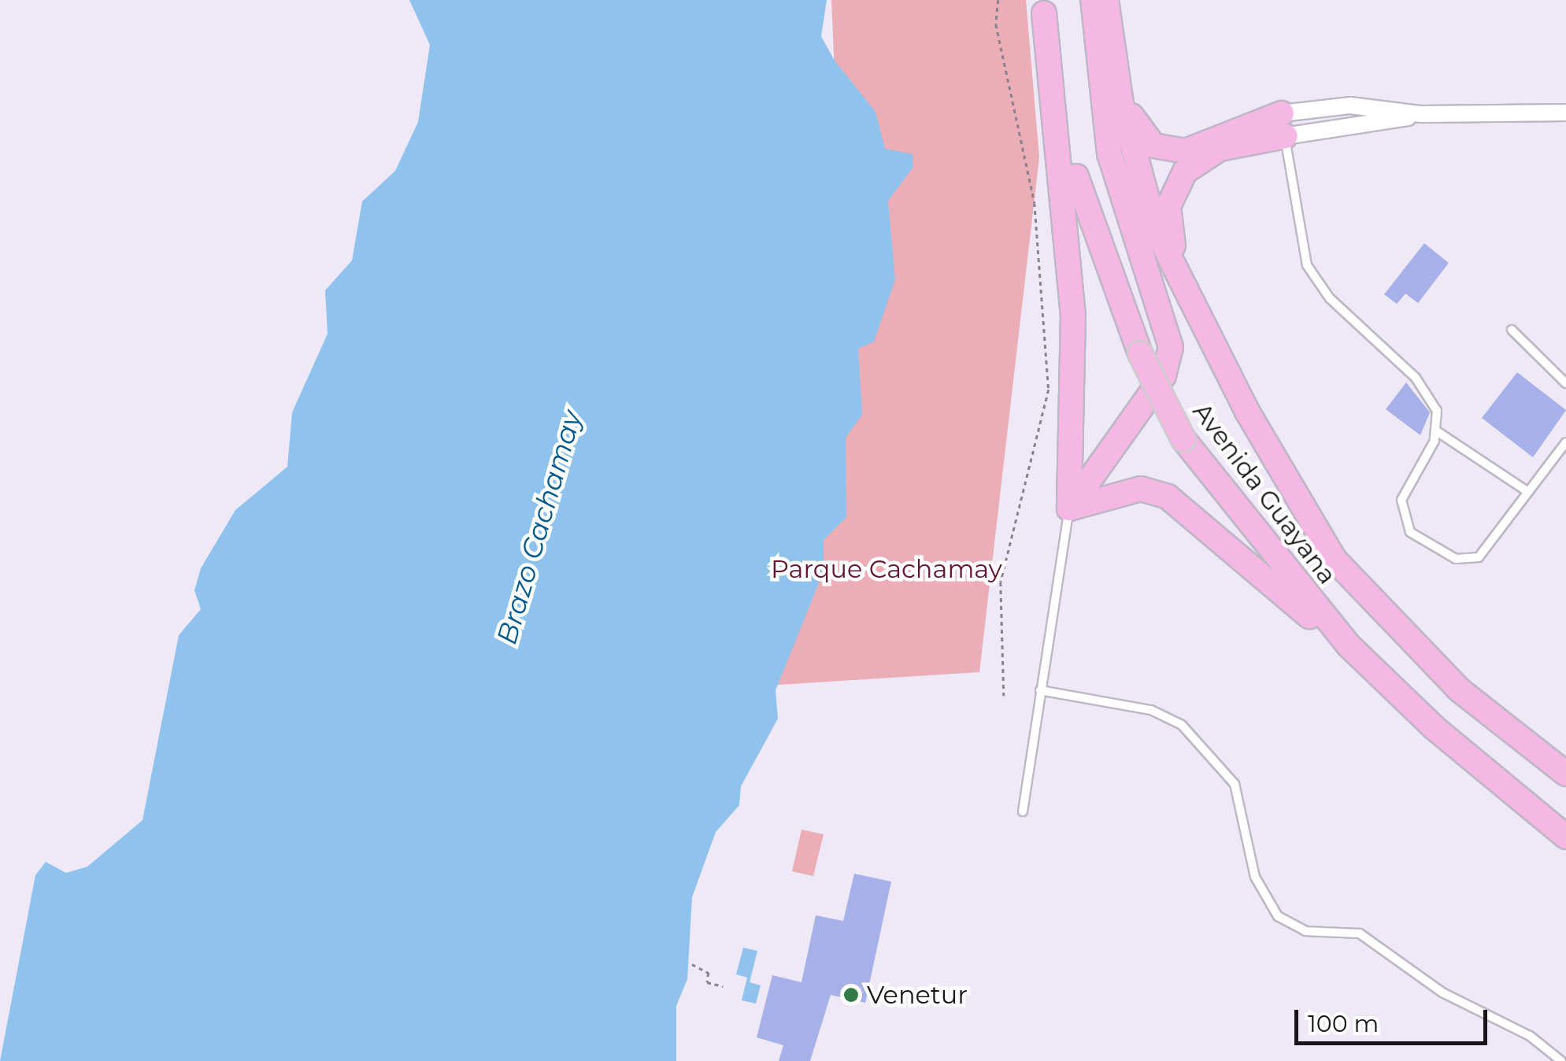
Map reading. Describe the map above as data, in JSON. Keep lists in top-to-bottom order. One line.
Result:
{"streets":{"main road":["Avenida Guayana"]},"water":["Brazo Cachamay"],"parks":["Parque Cachamay"],"places":["Venetur"],"scale_bar":"100 m"}
